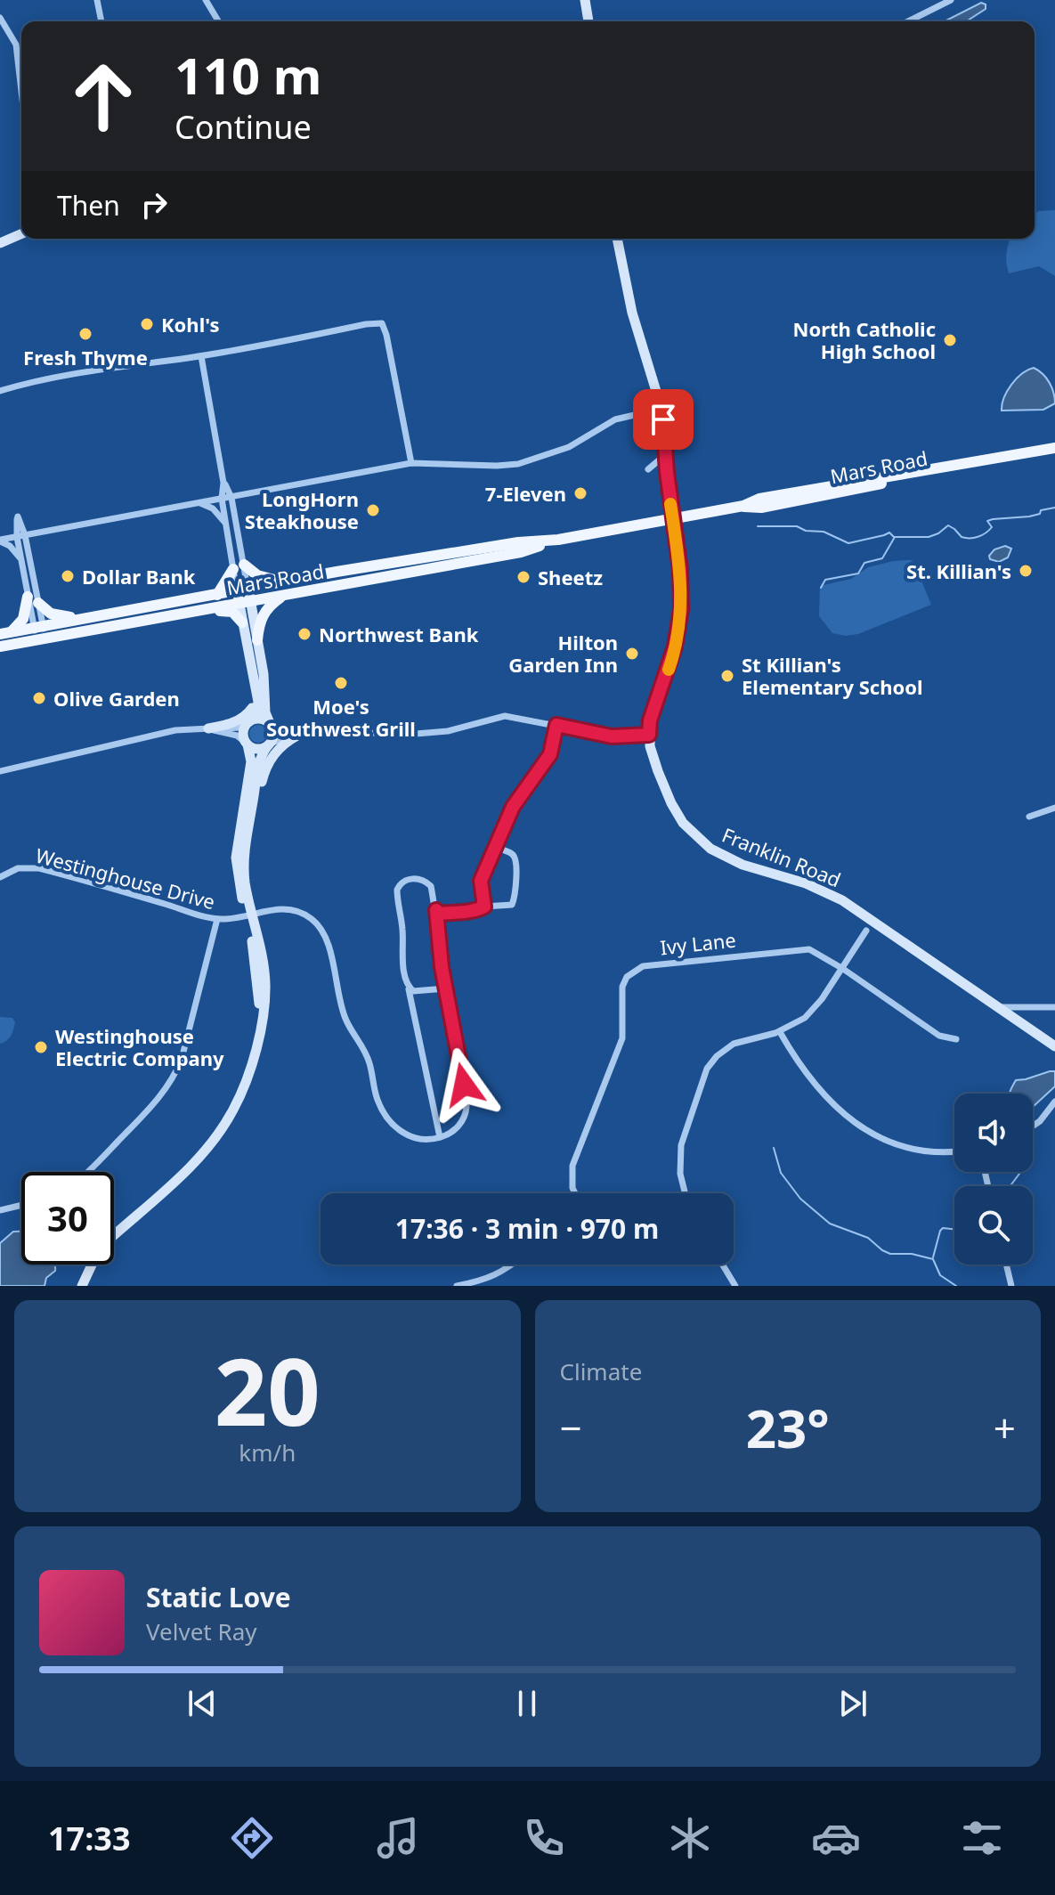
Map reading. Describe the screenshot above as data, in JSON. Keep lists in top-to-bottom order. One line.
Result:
{"streets":{"main road":["Mars Road"],"street":["Franklin Road","Westinghouse Drive","Ivy Lane"]},"crossings":[["Mars Road","Franklin Road"]],"places":["Kohl's","Fresh Thyme","North Catholic High School","7-Eleven","LongHorn Steakhouse","St. Killian's","Dollar Bank","Sheetz","Northwest Bank","Hilton Garden Inn","St Killian's Elementary School","Moe's Southwest Grill","Olive Garden","Westinghouse Electric Company"],"page":{"turn":["110 m","Continue"],"then":"Then","limit":"30","trip":"17:36 · 3 min · 970 m","tile":[["20","km/h"],"Climate"],"heat":["−","23°","+"],"song":["Static Love","Velvet Ray"],"tabs":"17:33"}}
